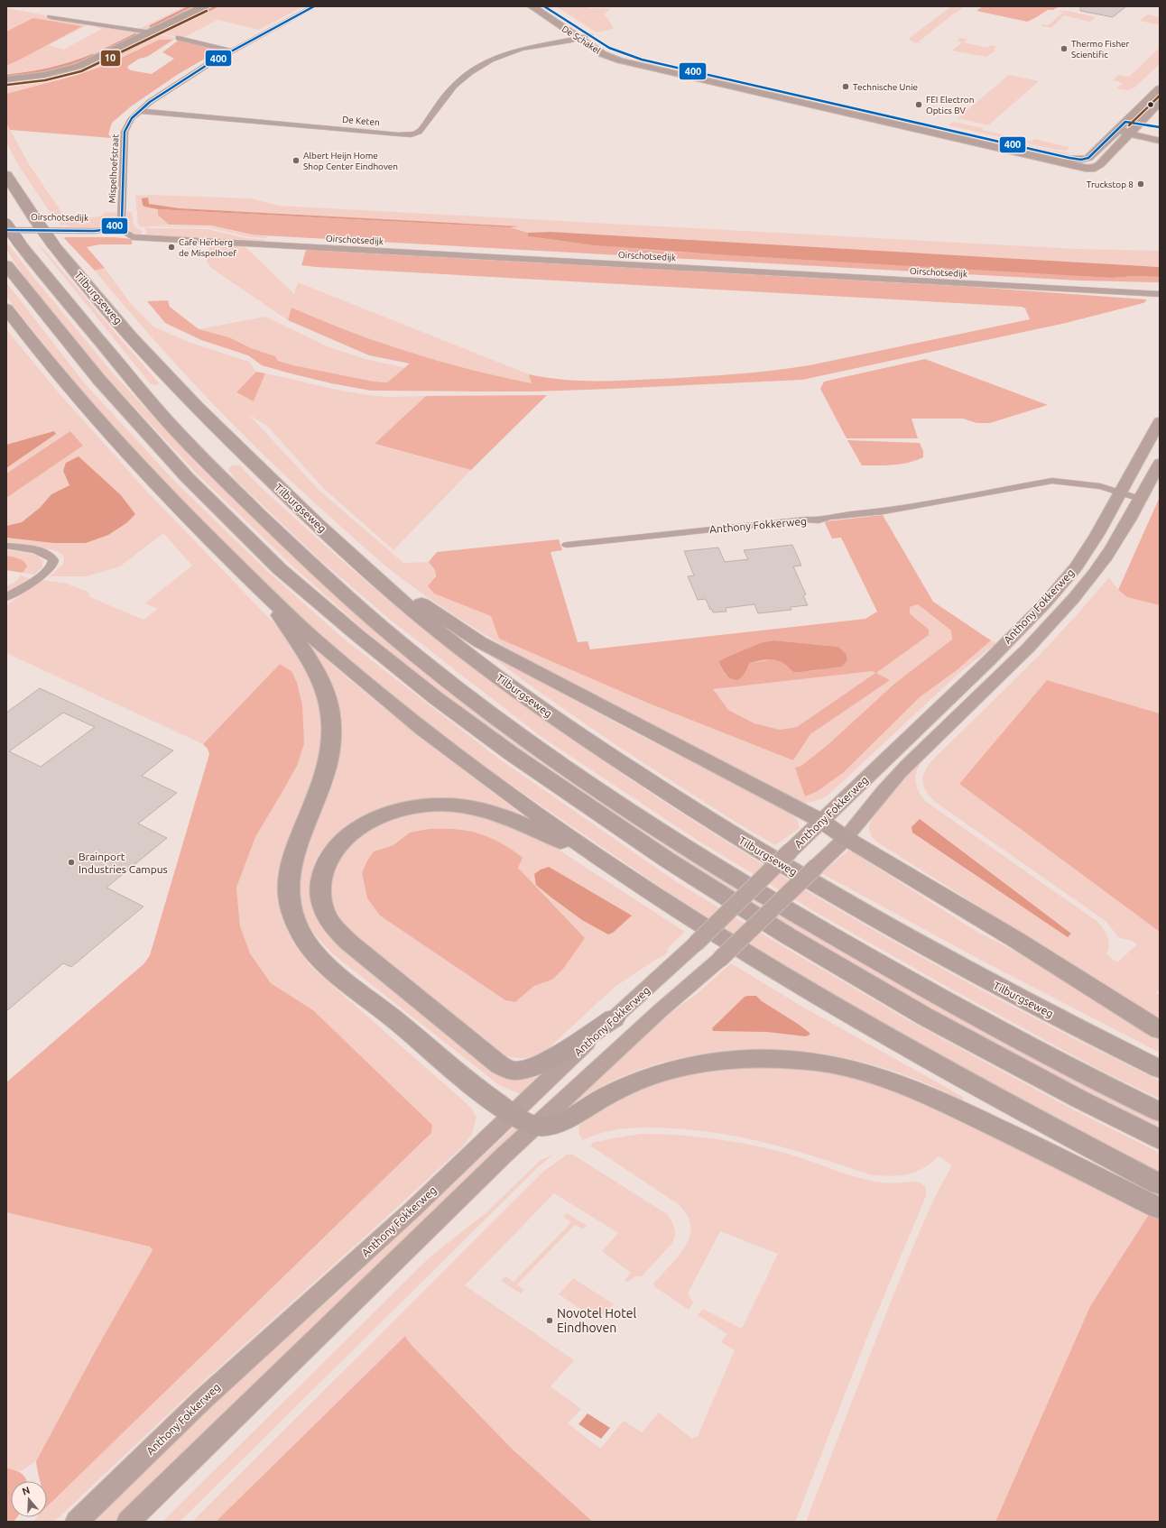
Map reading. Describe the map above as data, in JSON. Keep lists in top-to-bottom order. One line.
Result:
{"streets":{"highway":["Tilburgseweg"],"main road":["De Schakel","Anthony Fokkerweg"],"street":["De Keten","Mispelhoefstraat","Oirschotsedijk"]},"crossings":[["De Schakel","De Keten"],["De Keten","Mispelhoefstraat"],["Mispelhoefstraat","Oirschotsedijk"]],"places":["Thermo Fisher Scientific","Technische Unie","FEI Electron Optics BV","Albert Heijn Home Shop Center Eindhoven","Truckstop 8","Cafe Herberg de Mispelhoef","Brainport Industries Campus","Novotel Hotel Eindhoven"],"lines":["transit line 400","transit line 10"],"north":"top"}
